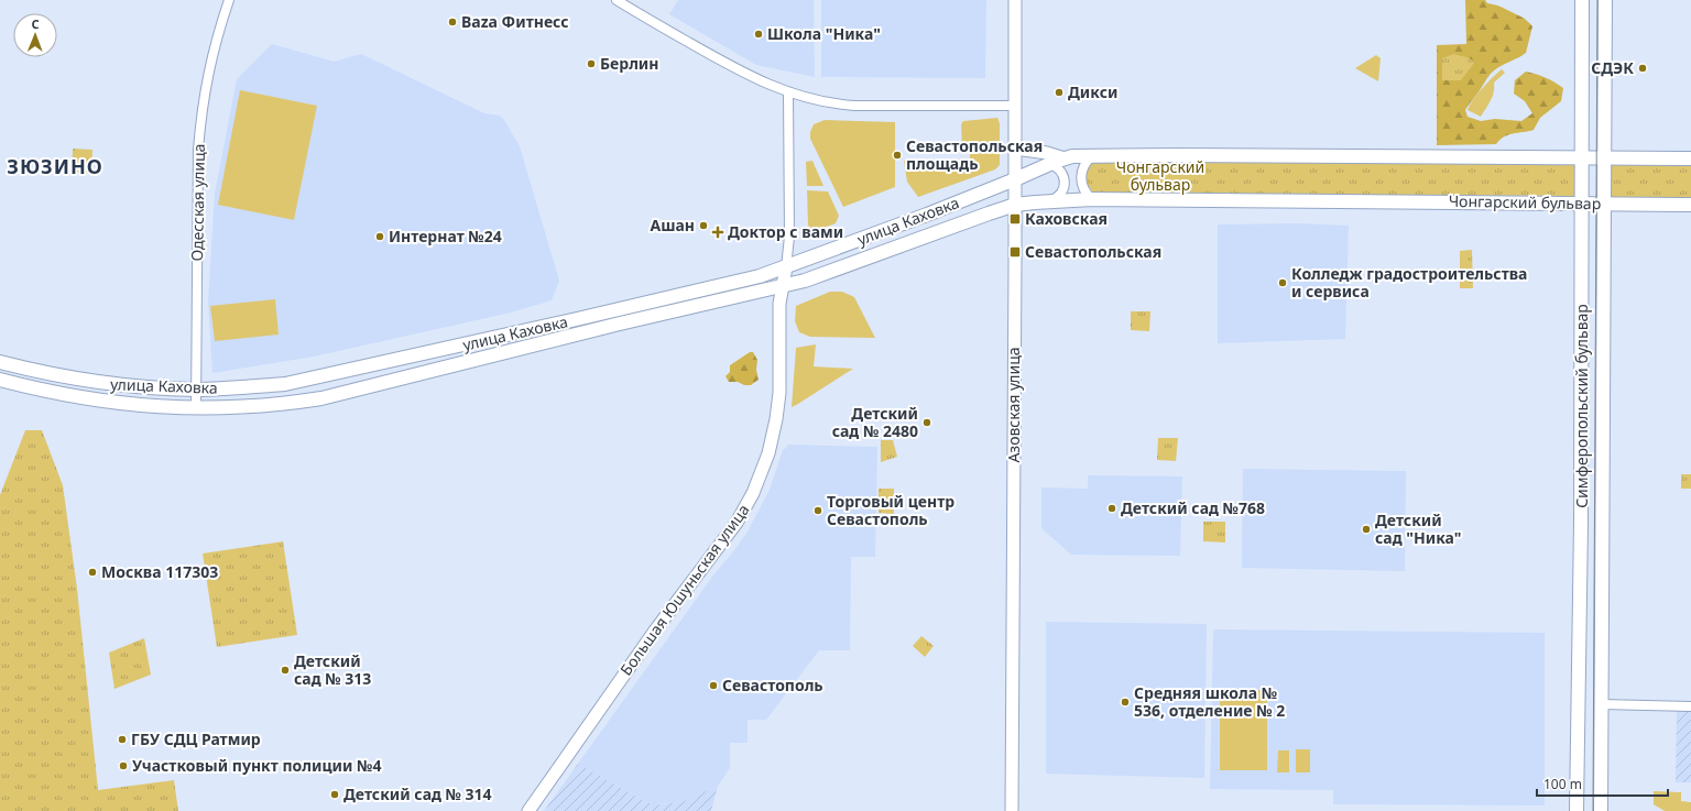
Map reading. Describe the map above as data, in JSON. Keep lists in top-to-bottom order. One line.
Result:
{"streets":{"main road":["Чонгарский бульвар","улица Каховка","Симферопольский бульвар"],"street":["Одесская улица","Азовская улица","Большая Юшуньская улица"]},"crossings":[["Одесская улица","улица Каховка"],["Чонгарский бульвар","улица Каховка"],["Чонгарский бульвар","Азовская улица"],["Чонгарский бульвар","Симферопольский бульвар"],["улица Каховка","Азовская улица"],["улица Каховка","Большая Юшуньская улица"]],"districts":["ЗЮЗИНО"],"parks":["Чонгарский бульвар"],"places":{"other":["Baza Фитнесс","Школа \"Ника\"","Берлин","СДЭК","Дикси","Севастопольская площадь","Ашан","Интернат №24","Колледж градостроительства и сервиса","Детский сад № 2480","Детский сад №768","Торговый центр Севастополь","Детский сад \"Ника\"","Москва 117303","Детский сад № 313","Севастополь","Средняя школа № 536, отделение № 2","ГБУ СДЦ Ратмир","Участковый пункт полиции №4","Детский сад № 314"],"transit":["Каховская","Севастопольская"],"health":["Доктор с вами"]},"scale_bar":"100 m","north":"top"}
